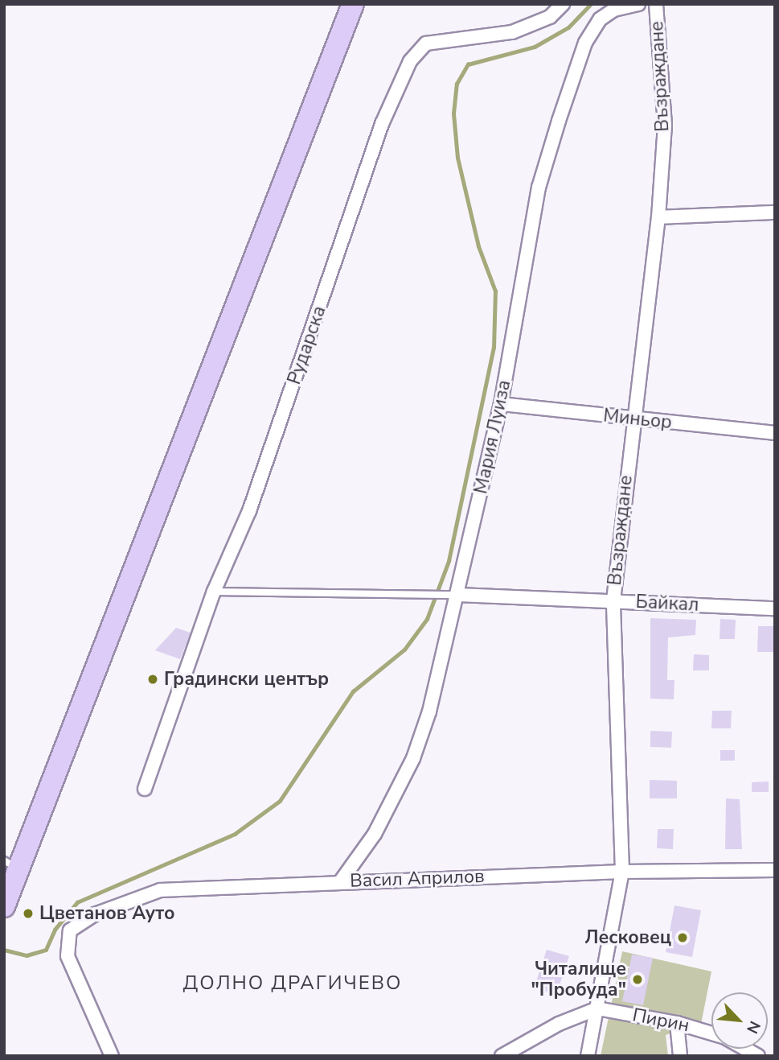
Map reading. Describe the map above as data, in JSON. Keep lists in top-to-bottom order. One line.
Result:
{"streets":{"street":["Възраждане","Рударска","Миньор","Мария Луиза","Байкал","Васил Априлов","Пирин"]},"crossings":[["Възраждане","Миньор"],["Възраждане","Байкал"],["Възраждане","Васил Априлов"],["Възраждане","Пирин"],["Миньор","Мария Луиза"],["Мария Луиза","Байкал"],["Мария Луиза","Васил Априлов"]],"districts":["ДОЛНО ДРАГИЧЕВО"],"places":["Градински център","Цветанов Ауто","Лесковец","Читалище \"Пробуда\""],"north":"bottom right"}
